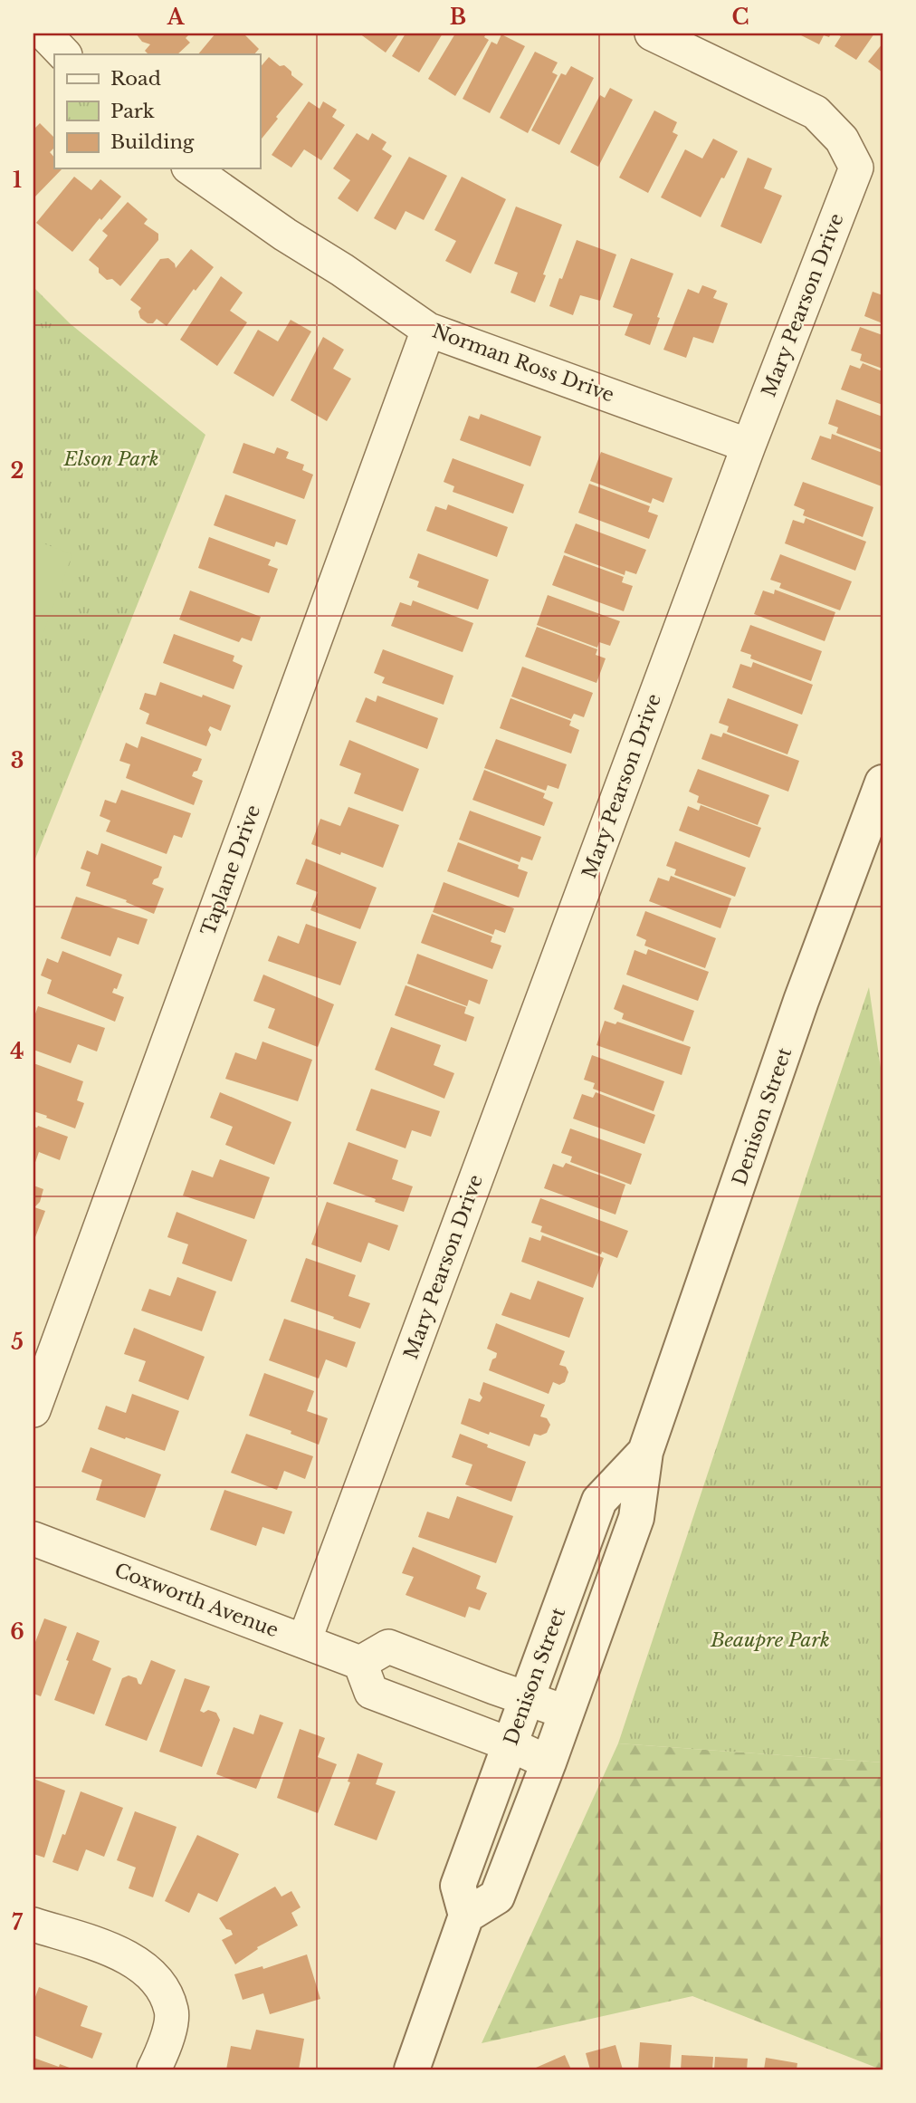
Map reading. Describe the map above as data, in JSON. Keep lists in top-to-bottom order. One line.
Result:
{"streets":{"street":["Mary Pearson Drive","Norman Ross Drive","Taplane Drive","Denison Street","Coxworth Avenue"]},"crossings":[["Mary Pearson Drive","Norman Ross Drive"],["Mary Pearson Drive","Coxworth Avenue"],["Norman Ross Drive","Taplane Drive"]],"parks":["Elson Park","Beaupre Park"],"legend":["Road","Park","Building"],"grid":{"columns":["A","B","C"],"rows":["1","2","3","4","5","6","7"]}}
